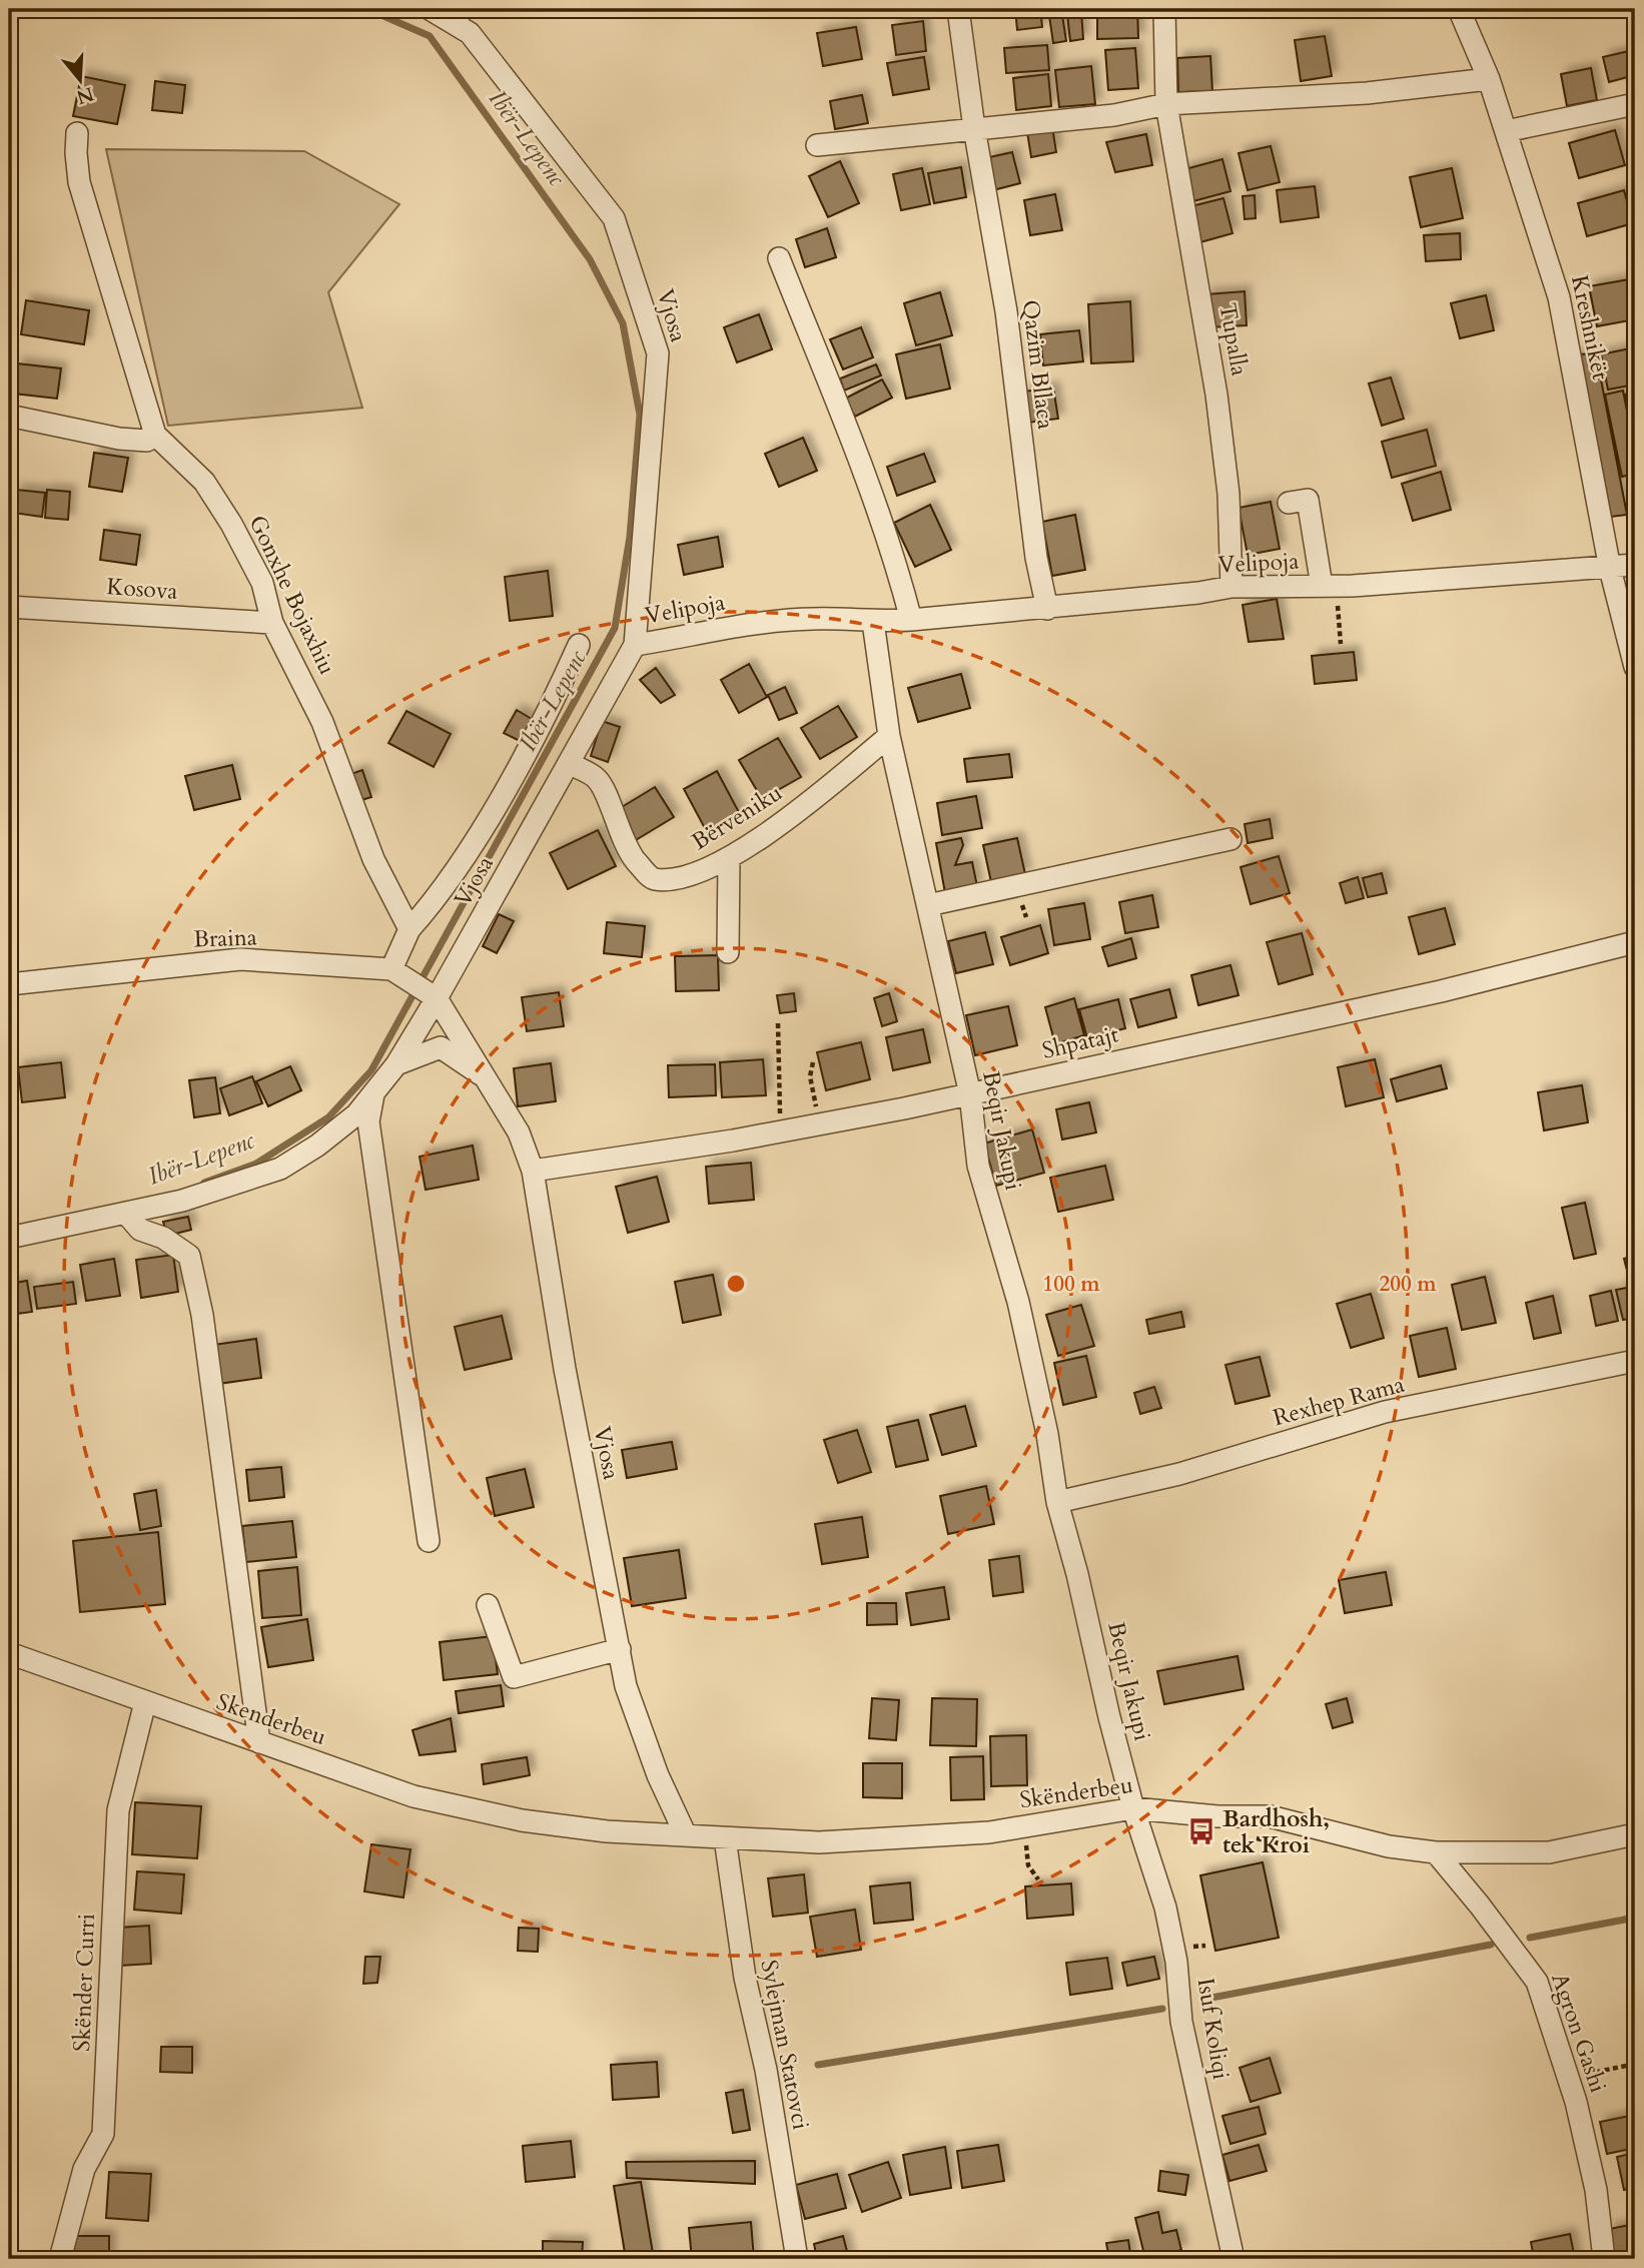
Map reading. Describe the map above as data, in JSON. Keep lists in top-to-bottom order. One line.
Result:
{"streets":{"street":["Vjosa","Kreshnikët","Tupalla","Qazim Bllaca","Velipoja","Kosova","Gonxhe Bojaxhiu","Bërveniku","Braina","Shpatajt","Beqir Jakupi","Rexhep Rama","Skenderbeu","Skënderbeu","Skënder Curri","Isuf Koliqi","Agron Gashi","Sylejman Statovci"]},"crossings":[["Vjosa","Velipoja"],["Vjosa","Bërveniku"],["Vjosa","Braina"],["Vjosa","Shpatajt"],["Vjosa","Skënderbeu"],["Kreshnikët","Velipoja"],["Tupalla","Velipoja"],["Qazim Bllaca","Velipoja"],["Velipoja","Beqir Jakupi"],["Kosova","Gonxhe Bojaxhiu"],["Bërveniku","Beqir Jakupi"],["Shpatajt","Beqir Jakupi"],["Beqir Jakupi","Rexhep Rama"],["Beqir Jakupi","Skënderbeu"],["Beqir Jakupi","Isuf Koliqi"],["Skenderbeu","Skënderbeu"],["Skenderbeu","Skënder Curri"],["Skënderbeu","Isuf Koliqi"],["Skënderbeu","Agron Gashi"],["Skënderbeu","Sylejman Statovci"]],"water":["Ibër-Lepenc"],"places":{"bus stop":["Bardhosh, tek Kroi"]},"north":"bottom","rings":["100 m","200 m"]}
